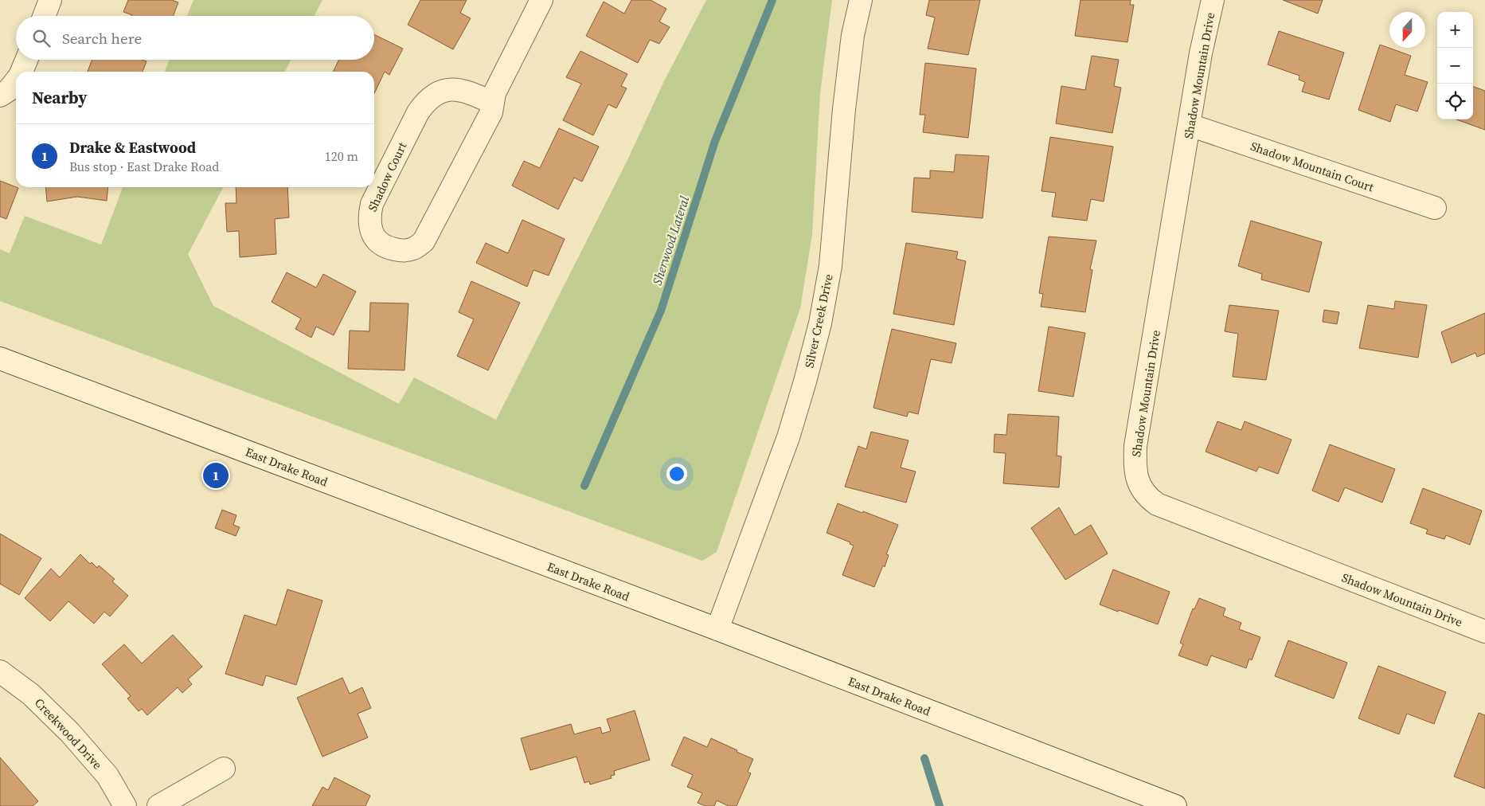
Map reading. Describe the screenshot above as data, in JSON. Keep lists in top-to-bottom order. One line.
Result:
{"streets":{"street":["Shadow Mountain Drive","Shadow Mountain Court","Shadow Court","Silver Creek Drive","East Drake Road","Creekwood Drive"]},"crossings":[["Shadow Mountain Drive","Shadow Mountain Court"],["Silver Creek Drive","East Drake Road"]],"water":["Sherwood Lateral"],"north":"bottom","page":{"map_buttons":["+","−"],"search":"Search here","heading":"Nearby","list":[{"mark":"1","name":"Drake & Eastwood","note":"Bus stop · East Drake Road","value":"120 m"}],"pins":"1"}}
